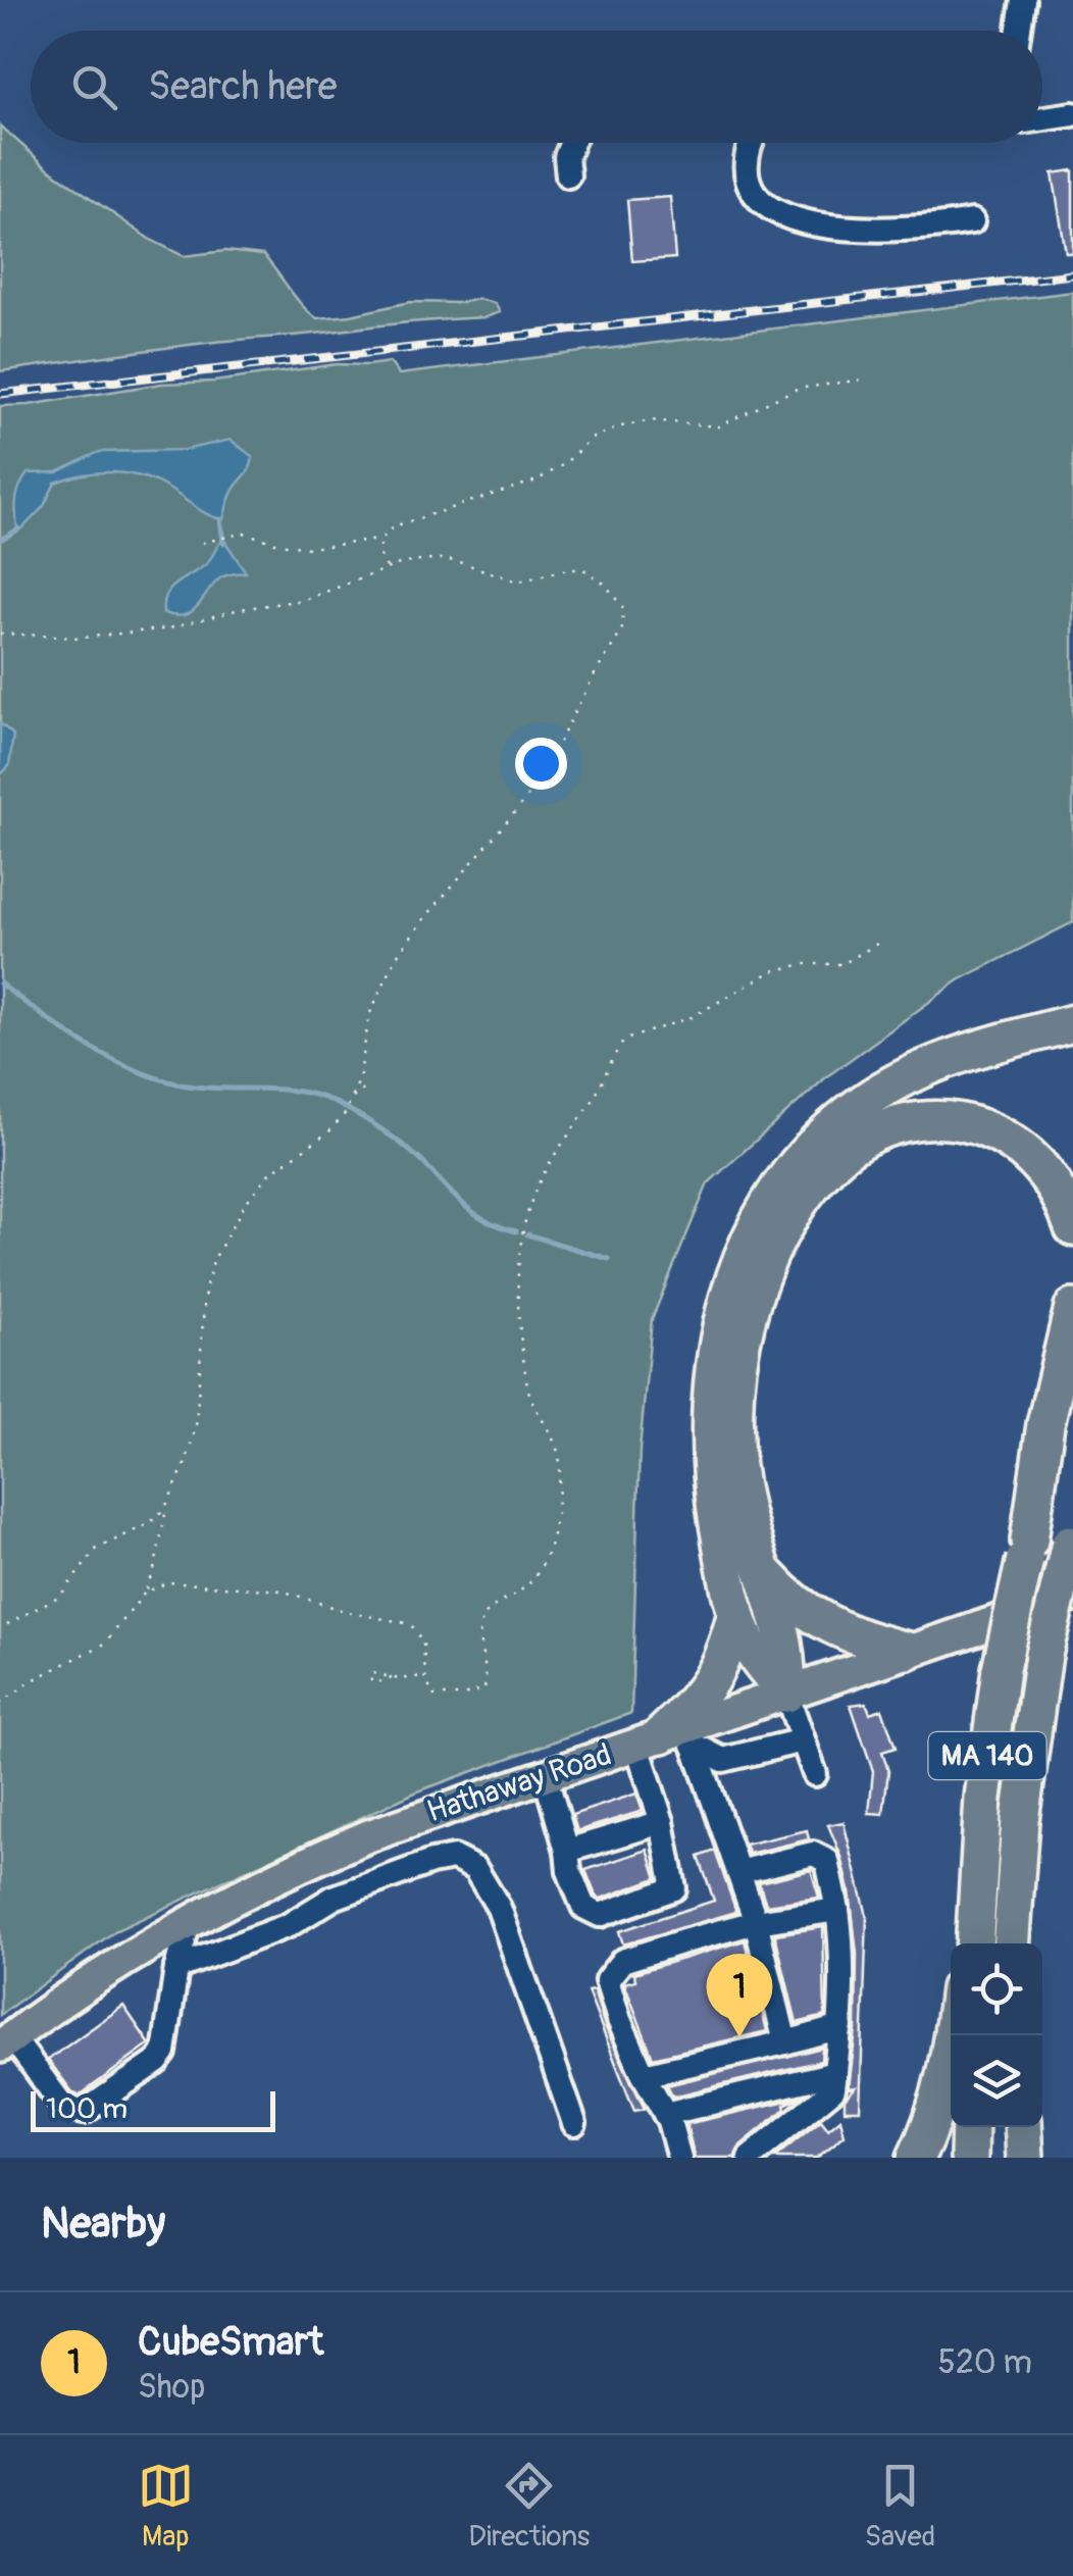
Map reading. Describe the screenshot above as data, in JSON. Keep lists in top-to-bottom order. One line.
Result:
{"streets":{"highway":["MA 140"],"main road":["Hathaway Road"]},"scale_bar":"100 m","page":{"search":"Search here","pins":"1","scale":"100 m","heading":"Nearby","list":[{"mark":"1","name":"CubeSmart","note":"Shop","value":"520 m"}],"nav":["Map","Directions","Saved"]}}
